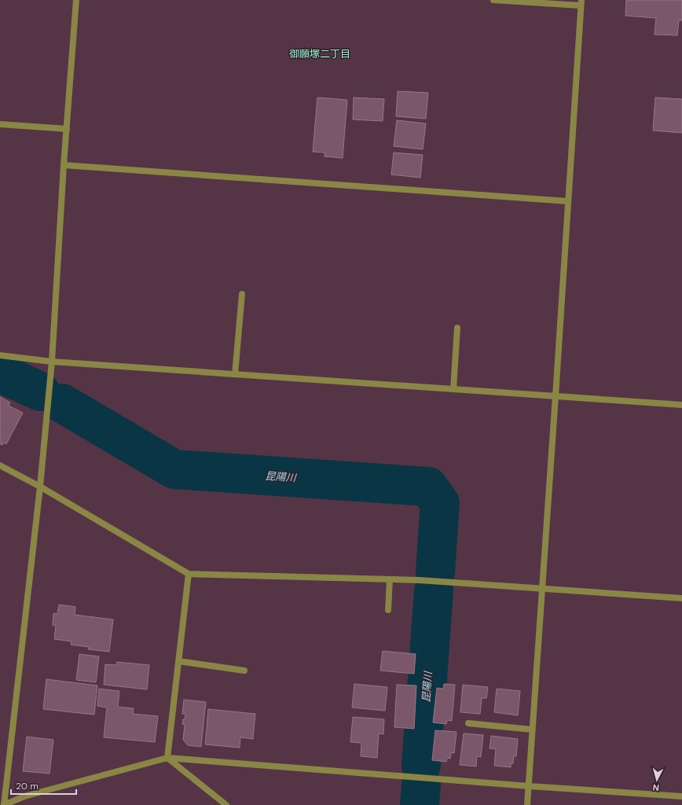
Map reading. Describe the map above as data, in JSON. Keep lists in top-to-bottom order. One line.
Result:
{"districts":["御願塚二丁目"],"water":["昆陽川"],"scale_bar":"20 m","north":"bottom"}
